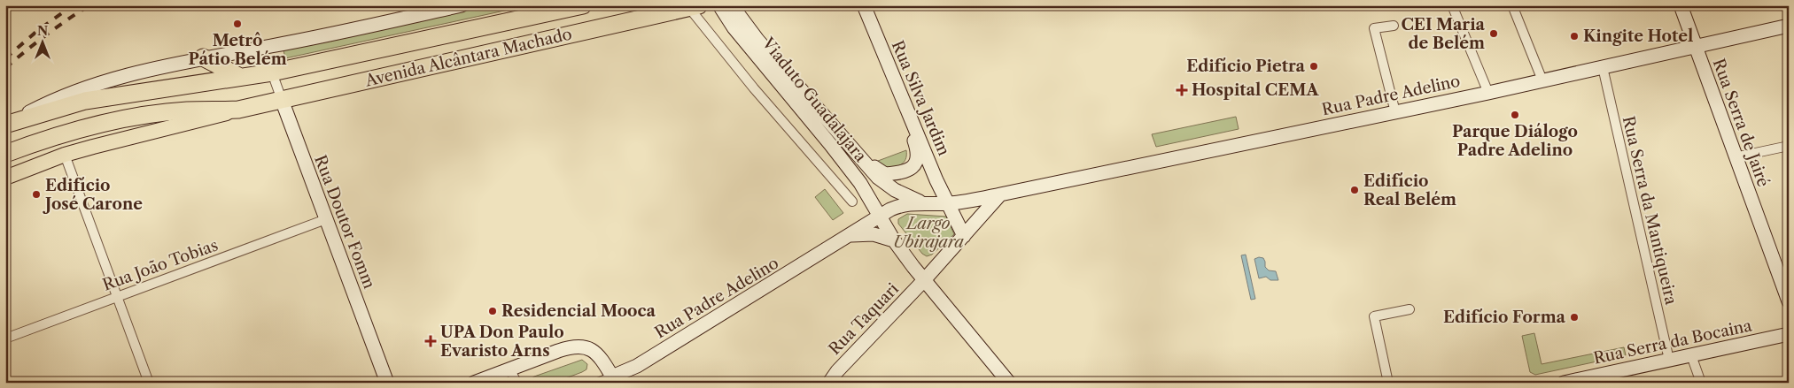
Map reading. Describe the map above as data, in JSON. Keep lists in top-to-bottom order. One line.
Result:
{"streets":{"highway":["Avenida Alcântara Machado"],"street":["Rua Padre Adelino","Rua Silva Jardim","Viaduto Guadalajara","Rua Serra de Jairé","Rua Serra da Mantiqueira","Rua Doutor Fomm","Rua João Tobias","Rua Taquari","Rua Serra da Bocaina"]},"crossings":[["Avenida Alcântara Machado","Rua Doutor Fomm"],["Rua Padre Adelino","Viaduto Guadalajara"],["Rua Padre Adelino","Rua Serra de Jairé"],["Rua Padre Adelino","Rua Serra da Mantiqueira"],["Rua Serra da Mantiqueira","Rua Serra da Bocaina"],["Rua Doutor Fomm","Rua João Tobias"]],"parks":["Largo Ubirajara"],"places":{"other":["Metrô Pátio Belém","CEI Maria de Belém","Kingite Hotel","Edifício Pietra","Parque Diálogo Padre Adelino","Edifício Real Belém","Edifício José Carone","Residencial Mooca","Edifício Forma"],"health":["Hospital CEMA","UPA Don Paulo Evaristo Arns"]},"north":"top"}
